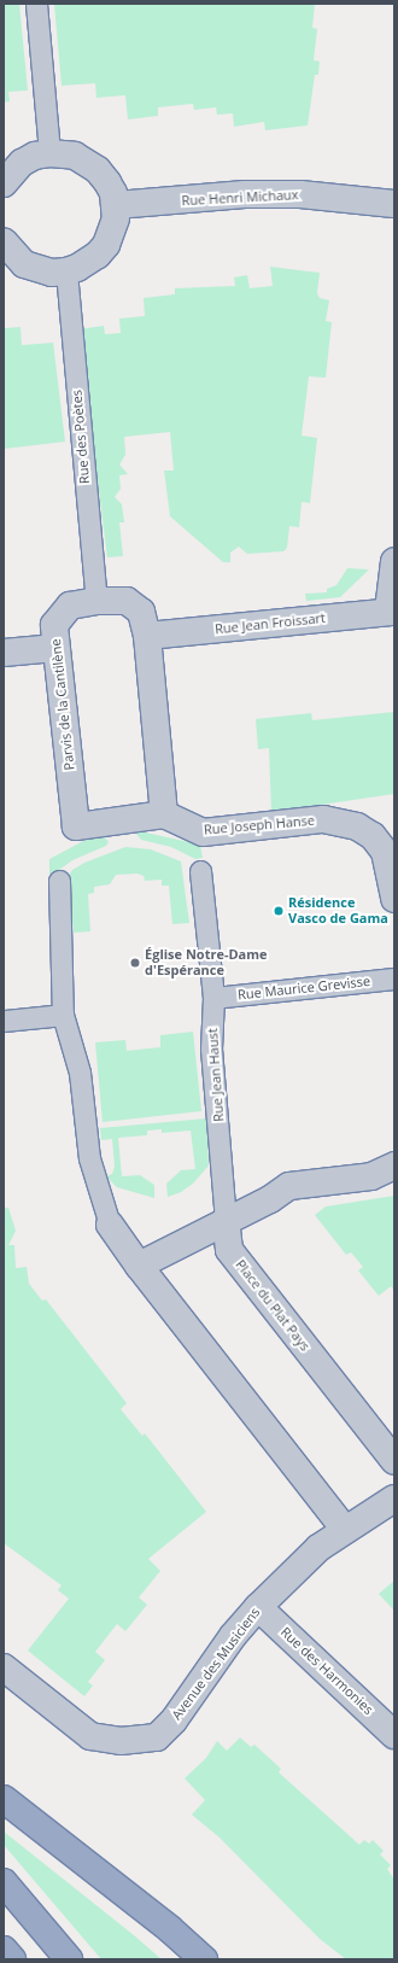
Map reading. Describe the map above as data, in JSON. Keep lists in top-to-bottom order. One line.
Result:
{"streets":{"street":["Rue Henri Michaux","Rue des Poètes","Rue Jean Froissart","Parvis de la Cantilène","Rue Joseph Hanse","Rue Maurice Grevisse","Rue Jean Haust","Place du Plat Pays","Avenue des Musiciens","Rue des Harmonies"]},"crossings":[["Rue des Poètes","Parvis de la Cantilène"],["Rue Jean Froissart","Parvis de la Cantilène"],["Parvis de la Cantilène","Rue Joseph Hanse"],["Rue Maurice Grevisse","Rue Jean Haust"],["Rue Jean Haust","Place du Plat Pays"],["Avenue des Musiciens","Rue des Harmonies"]],"places":["Résidence Vasco de Gama","Église Notre-Dame d'Espérance"]}
